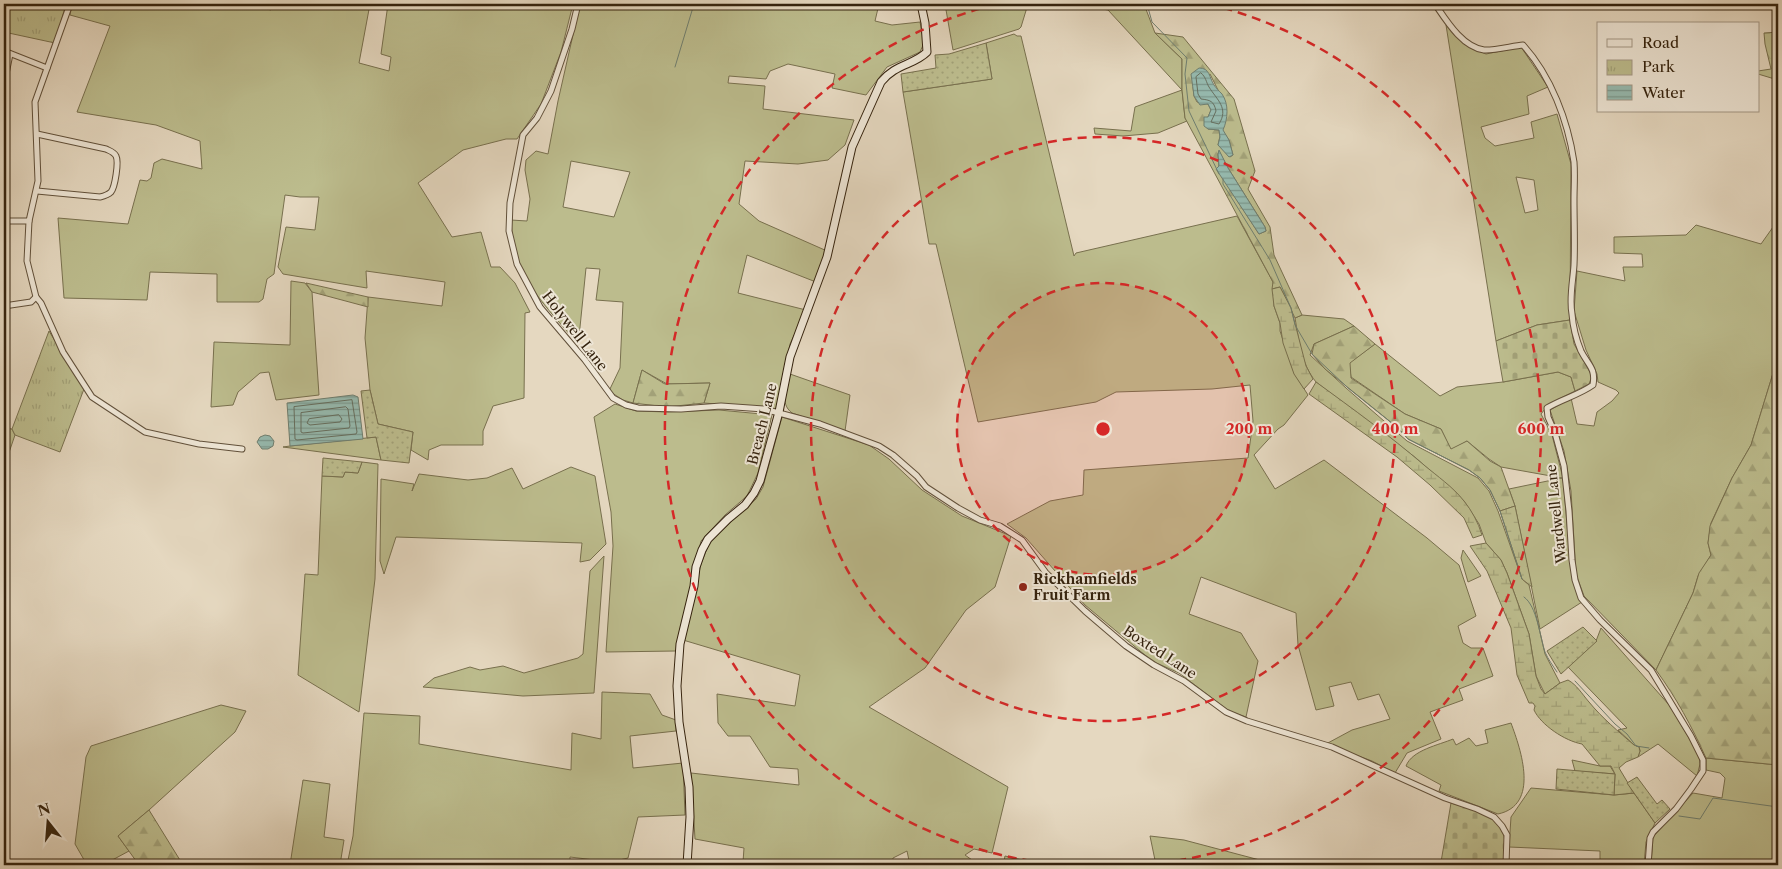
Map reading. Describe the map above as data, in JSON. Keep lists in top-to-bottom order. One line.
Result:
{"streets":{"street":["Holywell Lane","Breach Lane","Wardwell Lane","Boxted Lane"]},"crossings":[["Holywell Lane","Breach Lane"],["Holywell Lane","Boxted Lane"],["Breach Lane","Boxted Lane"]],"places":["Rickhamfields Fruit Farm"],"legend":["Road","Park","Water"],"north":"top","rings":["200 m","400 m","600 m"]}
